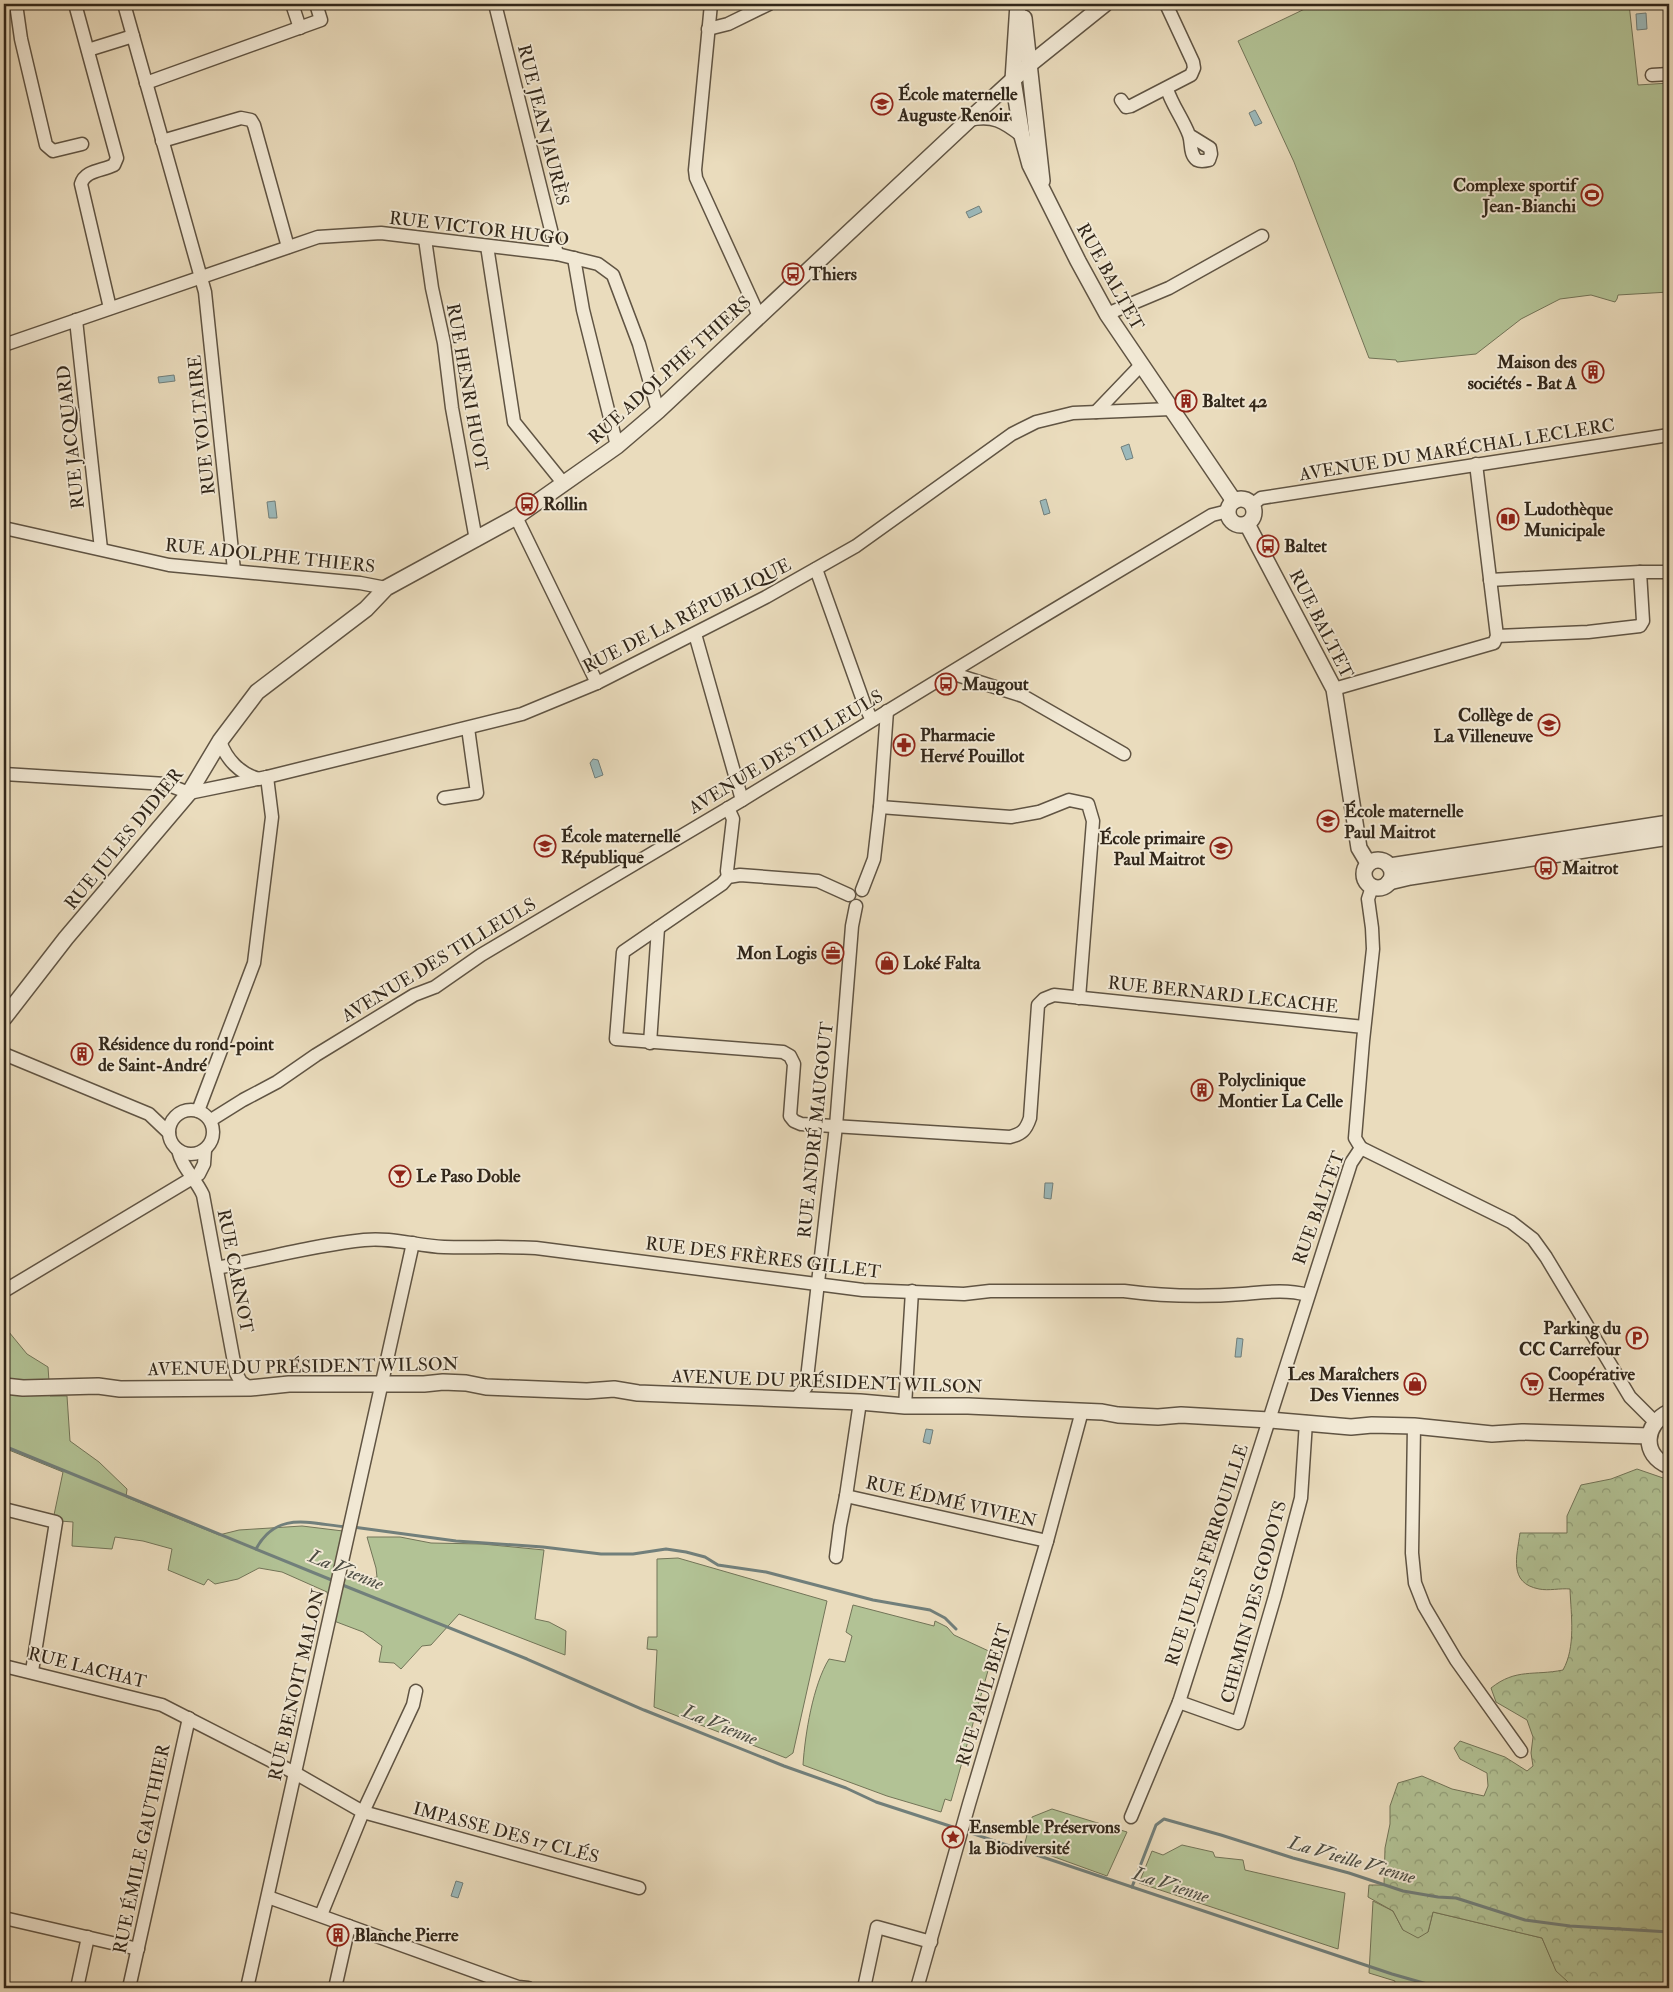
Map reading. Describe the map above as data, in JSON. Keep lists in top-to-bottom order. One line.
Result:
{"streets":{"street":["RUE JEAN JAURÈS","RUE VICTOR HUGO","RUE BALTET","RUE ADOLPHE THIERS","RUE HENRI HUOT","RUE VOLTAIRE","RUE JACQUARD","AVENUE DU MARÉCHAL LECLERC","RUE DE LA RÉPUBLIQUE","AVENUE DES TILLEULS","RUE JULES DIDIER","RUE BERNARD LECACHE","RUE ANDRÉ MAUGOUT","RUE DES FRÈRES GILLET","RUE CARNOT","AVENUE DU PRÉSIDENT WILSON","RUE ÉDMÉ VIVIEN","RUE JULES FERROUILLE","CHEMIN DES GODOTS","RUE LACHAT","RUE BENOIT MALON","RUE PAUL BERT","IMPASSE DES 17 CLÉS","RUE ÉMILE GAUTHIER"]},"crossings":[["RUE JEAN JAURÈS","RUE VICTOR HUGO"],["RUE VICTOR HUGO","RUE ADOLPHE THIERS"],["RUE VICTOR HUGO","RUE HENRI HUOT"],["RUE VICTOR HUGO","RUE VOLTAIRE"],["RUE VICTOR HUGO","RUE JACQUARD"],["RUE BALTET","RUE ADOLPHE THIERS"],["RUE BALTET","AVENUE DU MARÉCHAL LECLERC"],["RUE BALTET","RUE DE LA RÉPUBLIQUE"],["RUE BALTET","AVENUE DES TILLEULS"],["RUE BALTET","RUE BERNARD LECACHE"],["RUE BALTET","RUE DES FRÈRES GILLET"],["RUE BALTET","AVENUE DU PRÉSIDENT WILSON"],["RUE BALTET","RUE JULES FERROUILLE"],["RUE ADOLPHE THIERS","RUE HENRI HUOT"],["RUE ADOLPHE THIERS","RUE VOLTAIRE"],["RUE ADOLPHE THIERS","RUE JACQUARD"],["RUE ADOLPHE THIERS","RUE JULES DIDIER"],["AVENUE DU MARÉCHAL LECLERC","AVENUE DES TILLEULS"],["RUE DE LA RÉPUBLIQUE","RUE JULES DIDIER"],["AVENUE DES TILLEULS","RUE CARNOT"],["RUE BERNARD LECACHE","RUE ANDRÉ MAUGOUT"],["RUE ANDRÉ MAUGOUT","RUE DES FRÈRES GILLET"],["RUE DES FRÈRES GILLET","RUE CARNOT"],["RUE DES FRÈRES GILLET","RUE BENOIT MALON"],["AVENUE DU PRÉSIDENT WILSON","RUE JULES FERROUILLE"],["AVENUE DU PRÉSIDENT WILSON","CHEMIN DES GODOTS"],["AVENUE DU PRÉSIDENT WILSON","RUE BENOIT MALON"],["AVENUE DU PRÉSIDENT WILSON","RUE PAUL BERT"],["RUE ÉDMÉ VIVIEN","RUE PAUL BERT"],["RUE JULES FERROUILLE","CHEMIN DES GODOTS"],["RUE LACHAT","RUE BENOIT MALON"],["RUE LACHAT","IMPASSE DES 17 CLÉS"],["RUE LACHAT","RUE ÉMILE GAUTHIER"],["RUE BENOIT MALON","IMPASSE DES 17 CLÉS"]],"water":["La Vienne","La Vieille Vienne"],"places":{"school or university":["École maternelle Auguste Renoir","Collège de La Villeneuve","École maternelle Paul Maitrot","École maternelle République","École primaire Paul Maitrot"],"sports":["Complexe sportif Jean-Bianchi"],"bus stop":["Thiers","Rollin","Baltet","Maugout","Maitrot"],"building":["Maison des sociétés - Bat A","Baltet 42","Résidence du rond-point de Saint-André","Polyclinique Montier La Celle","Blanche Pierre"],"library":["Ludothèque Municipale"],"pharmacy":["Pharmacie Hervé Pouillot"],"office":["Mon Logis"],"shop":["Loké Falta","Les Maraîchers Des Viennes"],"bar":["Le Paso Doble"],"parking":["Parking du CC Carrefour"],"supermarket":["Coopérative Hermes"],"place":["Ensemble Préservons la Biodiversité"]}}
